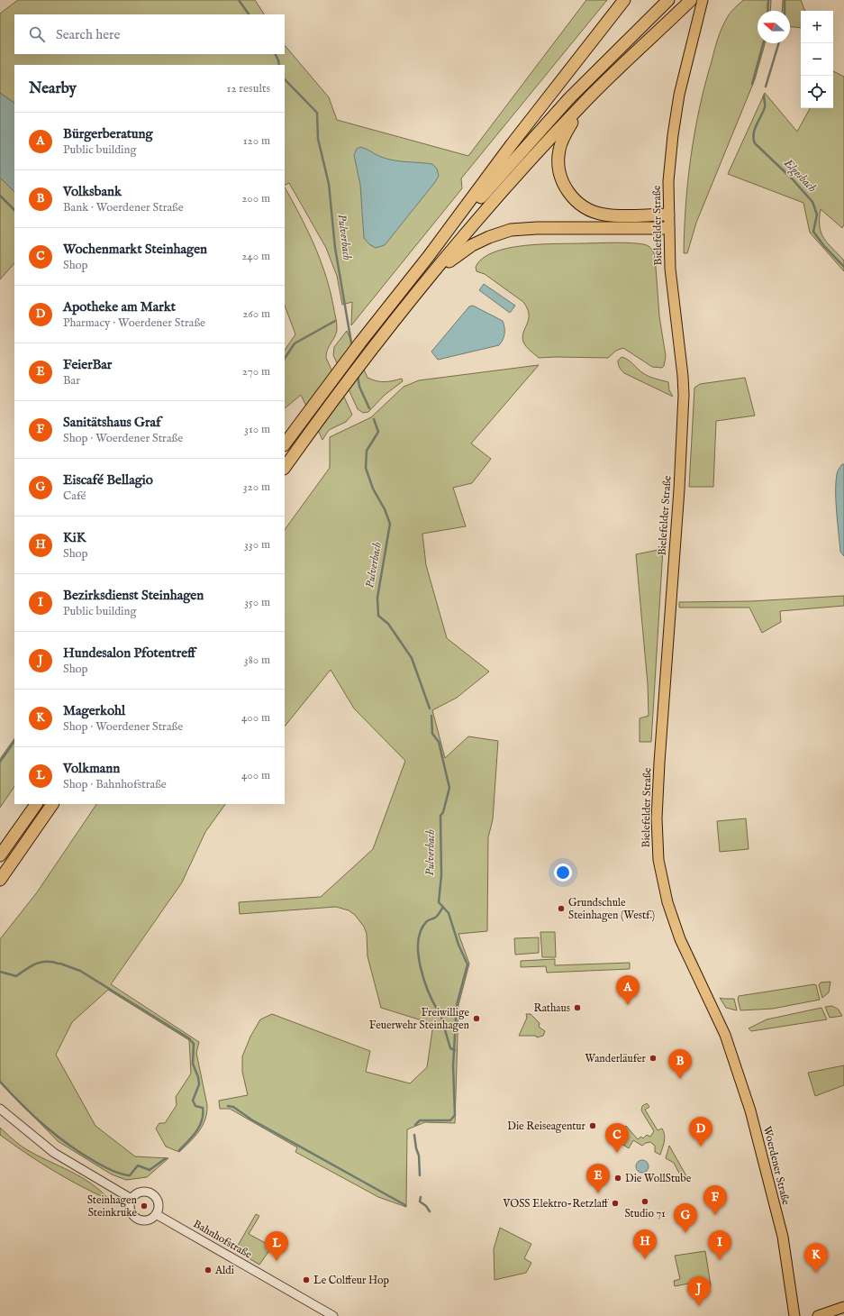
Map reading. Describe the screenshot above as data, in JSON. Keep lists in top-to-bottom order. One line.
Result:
{"streets":{"main road":["Bielefelder Straße","Woerdener Straße"],"street":["Bahnhofstraße"]},"crossings":[["Bielefelder Straße","Woerdener Straße"]],"water":["Elgesbach","Pulverbach"],"places":["Grundschule Steinhagen (Westf.)","Rathaus","Freiwillige Feuerwehr Steinhagen","Wanderläufer","Die Reiseagentur","Die WollStube","Studio 71","VOSS Elektro-Retzlaff","Steinhagen Steinkruke","Aldi","Le Colffeur Hop"],"north":"left","page":{"map_buttons":["+","−"],"search":"Search here","heading":["Nearby","12 results"],"list":[{"mark":"A","name":"Bürgerberatung","note":"Public building","value":"120 m"},{"mark":"B","name":"Volksbank","note":"Bank · Woerdener Straße","value":"200 m"},{"mark":"C","name":"Wochenmarkt Steinhagen","note":"Shop","value":"240 m"},{"mark":"D","name":"Apotheke am Markt","note":"Pharmacy · Woerdener Straße","value":"260 m"},{"mark":"E","name":"FeierBar","note":"Bar","value":"270 m"},{"mark":"F","name":"Sanitätshaus Graf","note":"Shop · Woerdener Straße","value":"310 m"},{"mark":"G","name":"Eiscafé Bellagio","note":"Café","value":"320 m"},{"mark":"H","name":"KiK","note":"Shop","value":"330 m"},{"mark":"I","name":"Bezirksdienst Steinhagen","note":"Public building","value":"350 m"},{"mark":"J","name":"Hundesalon Pfotentreff","note":"Shop","value":"380 m"},{"mark":"K","name":"Magerkohl","note":"Shop · Woerdener Straße","value":"400 m"},{"mark":"L","name":"Volkmann","note":"Shop · Bahnhofstraße","value":"400 m"}],"pins":["A","B","D","C","E","F","G","H","I","L","K","J"]}}
